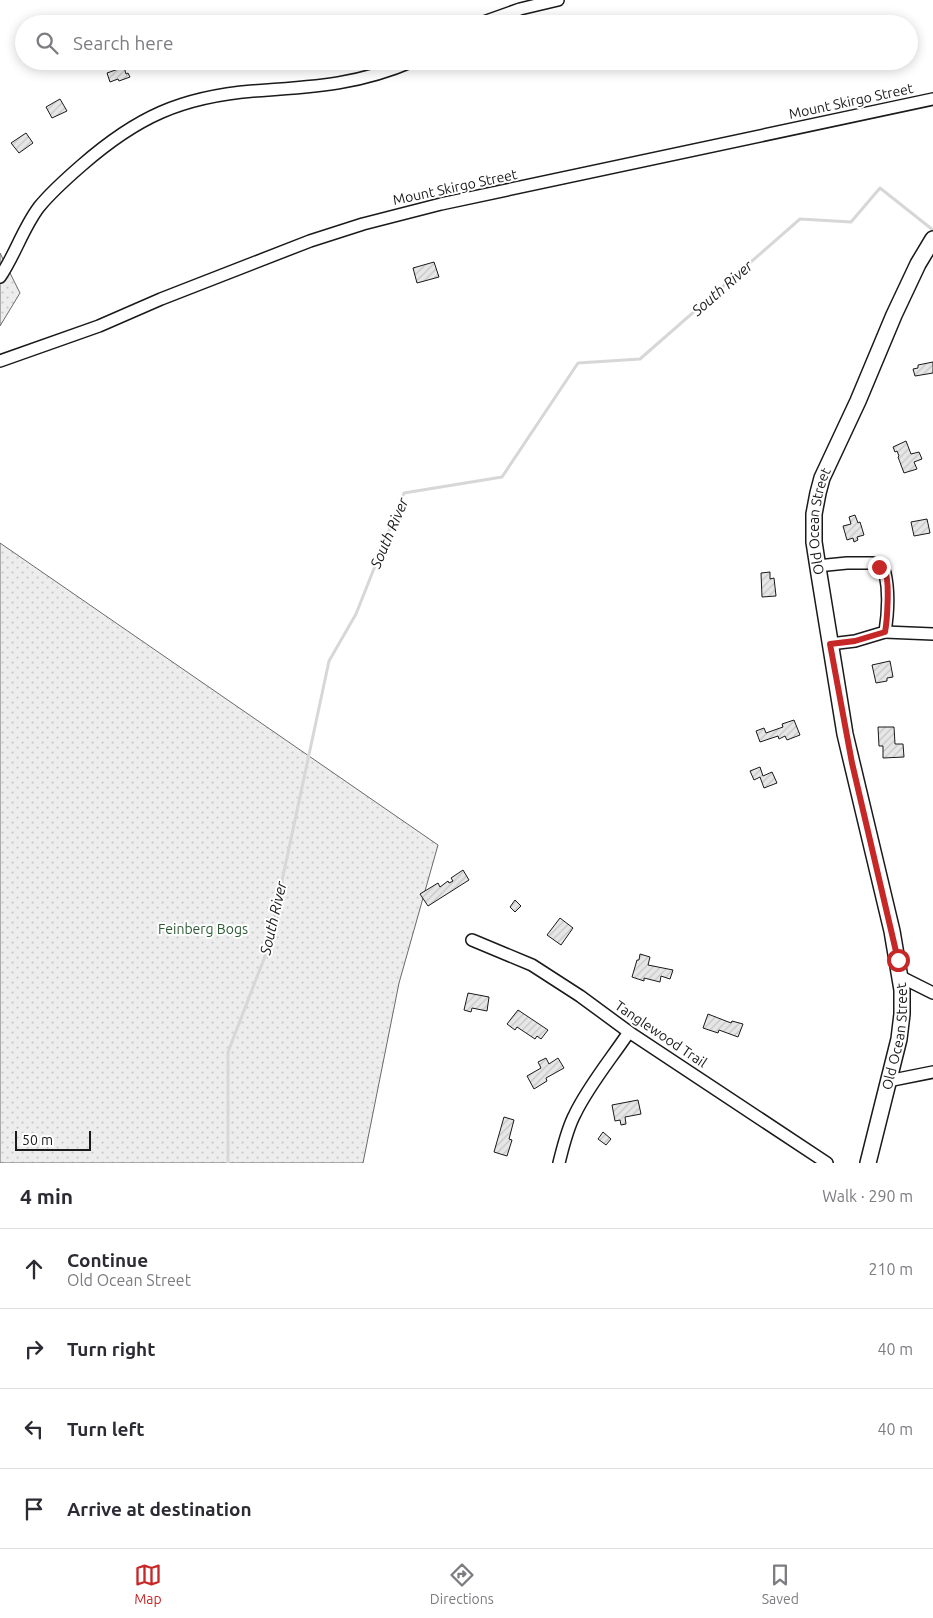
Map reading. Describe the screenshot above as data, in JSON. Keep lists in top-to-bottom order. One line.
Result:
{"streets":{"main road":["Old Ocean Street"],"street":["Mount Skirgo Street","Tanglewood Trail"]},"water":["South River"],"parks":["Feinberg Bogs"],"scale_bar":"50 m","page":{"search":"Search here","scale":"50 m","heading":["4 min","Walk · 290 m"],"list":[["Continue","Old Ocean Street","210 m"],["Turn right","40 m"],["Turn left","40 m"],"Arrive at destination"],"nav":["Map","Directions","Saved"]}}
